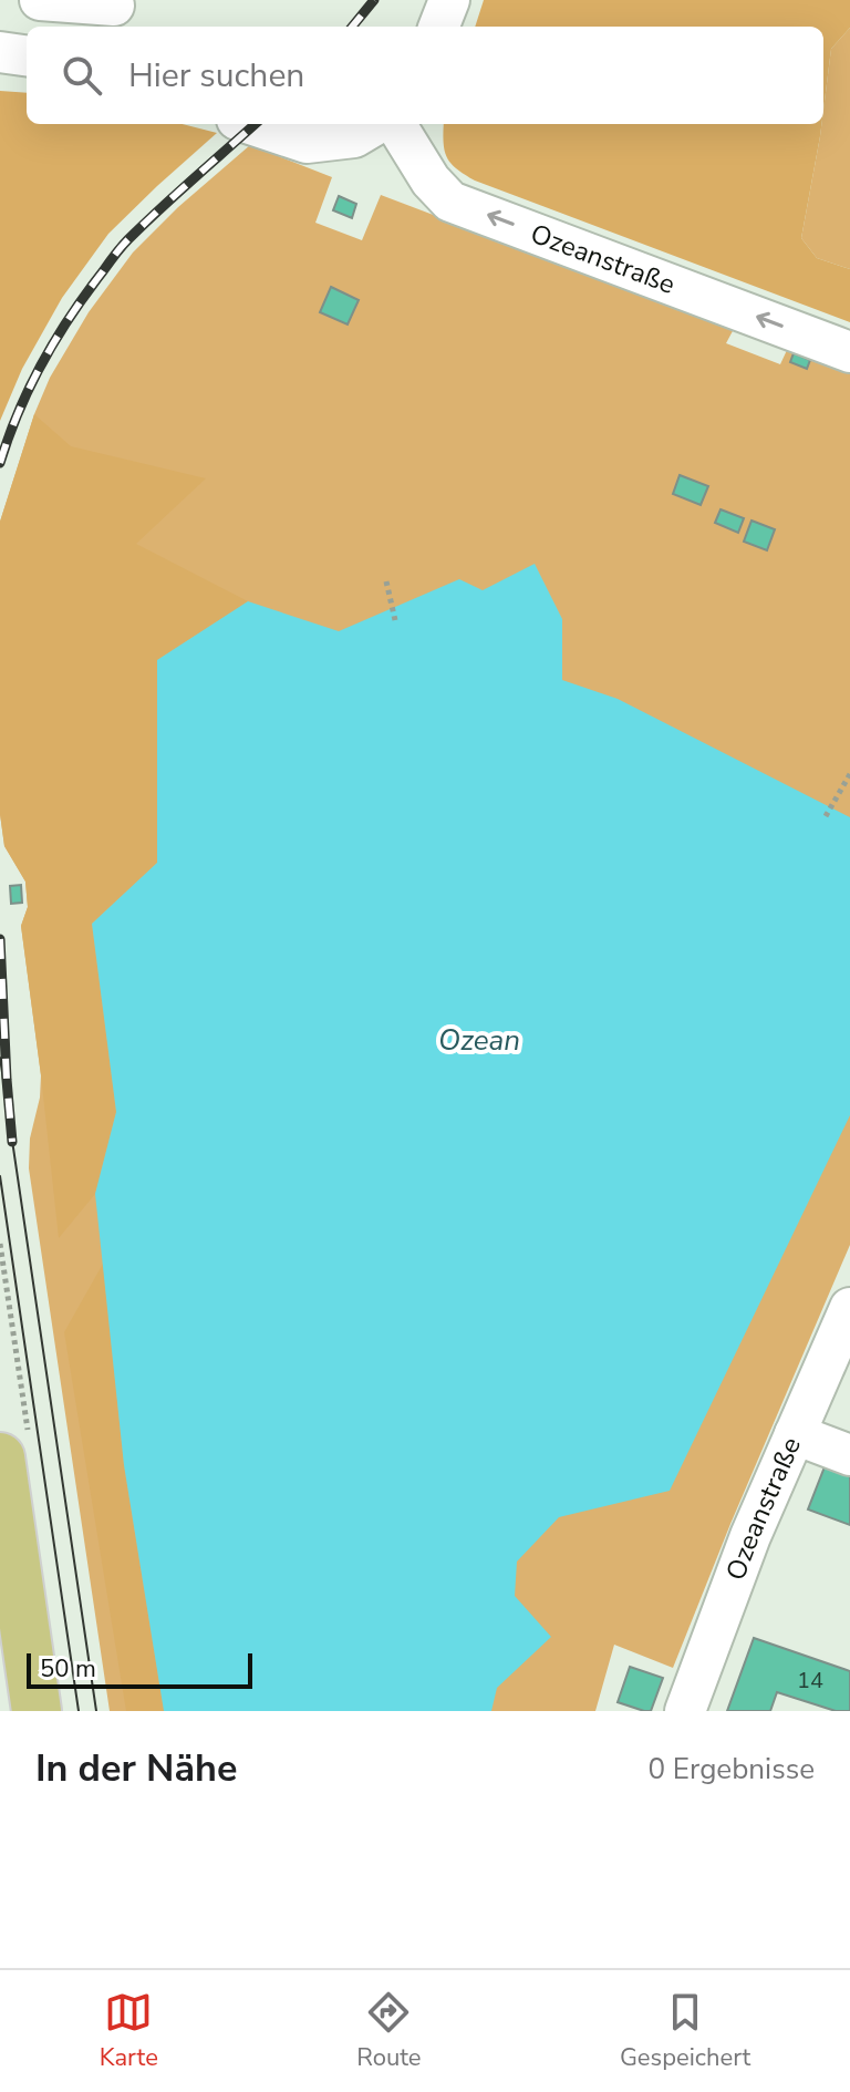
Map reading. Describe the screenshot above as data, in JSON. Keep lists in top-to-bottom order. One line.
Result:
{"streets":{"street":["Ozeanstraße"]},"one_way":["Ozeanstraße"],"water":["Ozean"],"house_numbers":["14"],"scale_bar":"50 m","page":{"search":"Hier suchen","scale":"50 m","heading":["In der Nähe","0 Ergebnisse"],"nav":["Karte","Route","Gespeichert"]}}
